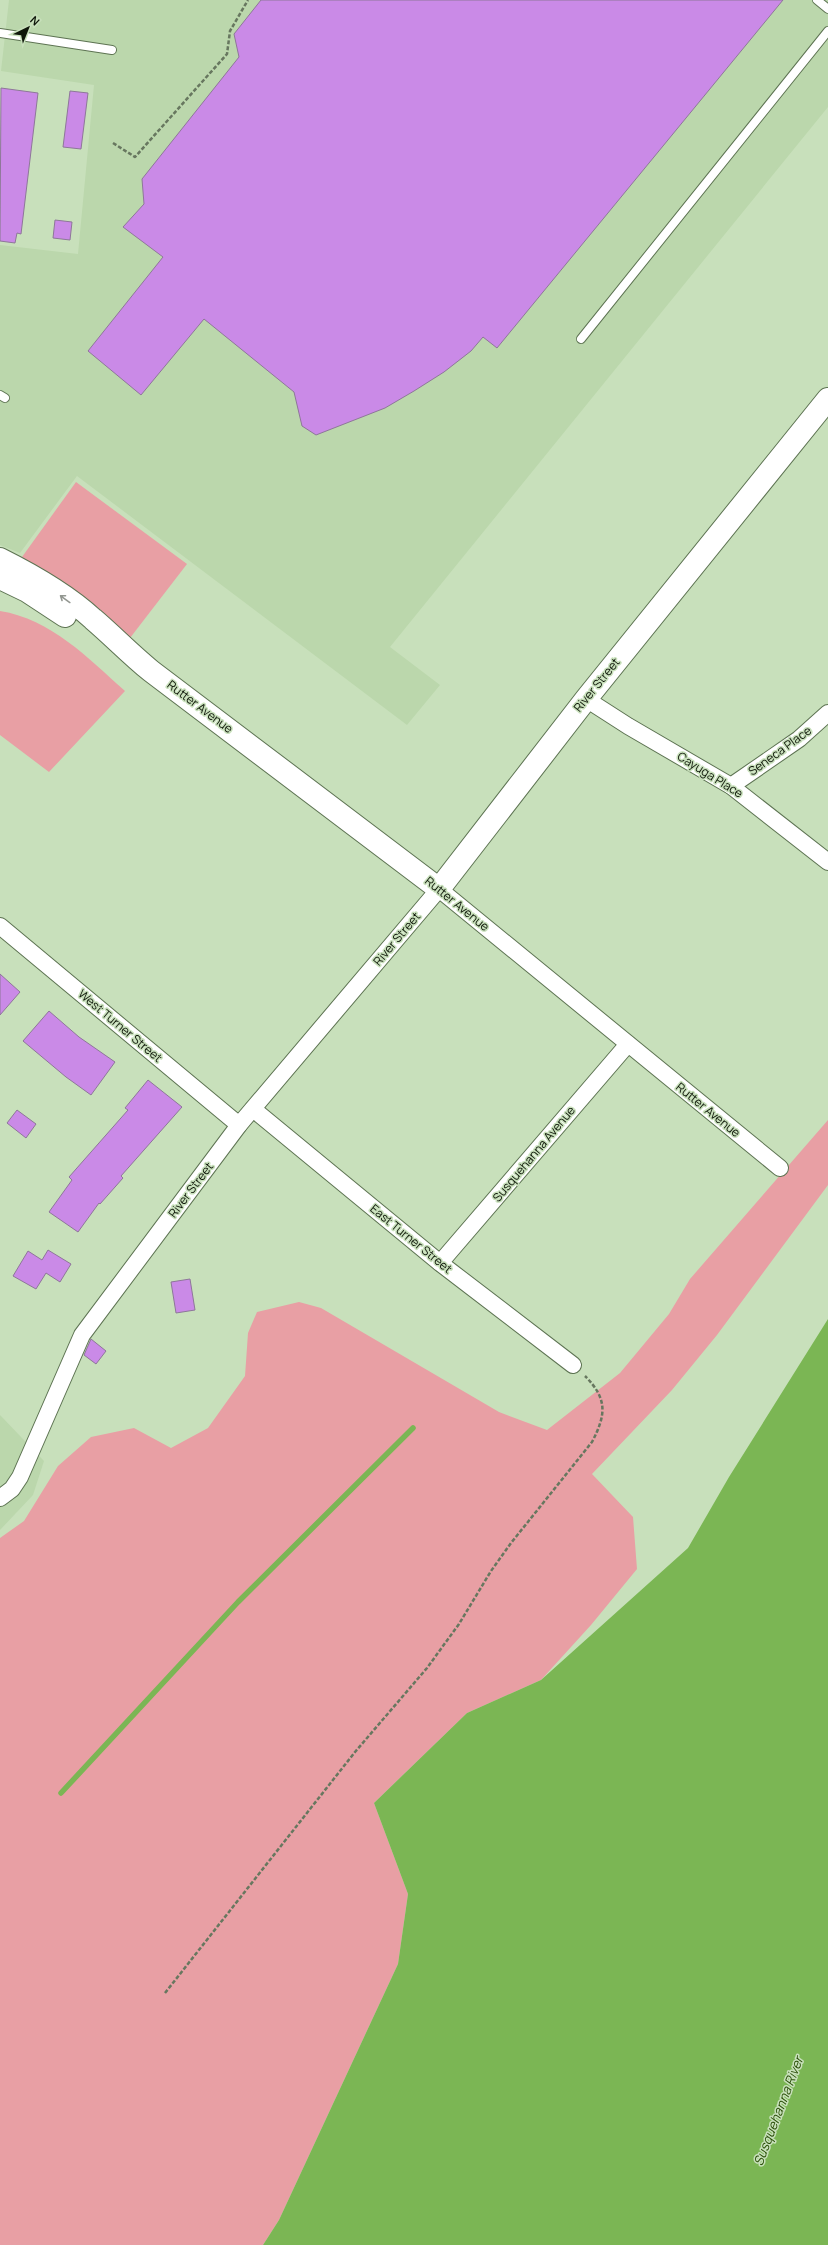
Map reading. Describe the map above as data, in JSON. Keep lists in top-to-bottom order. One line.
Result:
{"streets":{"street":["River Street","Rutter Avenue","Seneca Place","Cayuga Place","West Turner Street","Susquehanna Avenue","East Turner Street"]},"crossings":[["River Street","Rutter Avenue"],["River Street","Cayuga Place"],["River Street","West Turner Street"],["River Street","East Turner Street"],["Rutter Avenue","Susquehanna Avenue"],["Seneca Place","Cayuga Place"],["Susquehanna Avenue","East Turner Street"]],"water":["Susquehanna River"],"north":"top right"}
